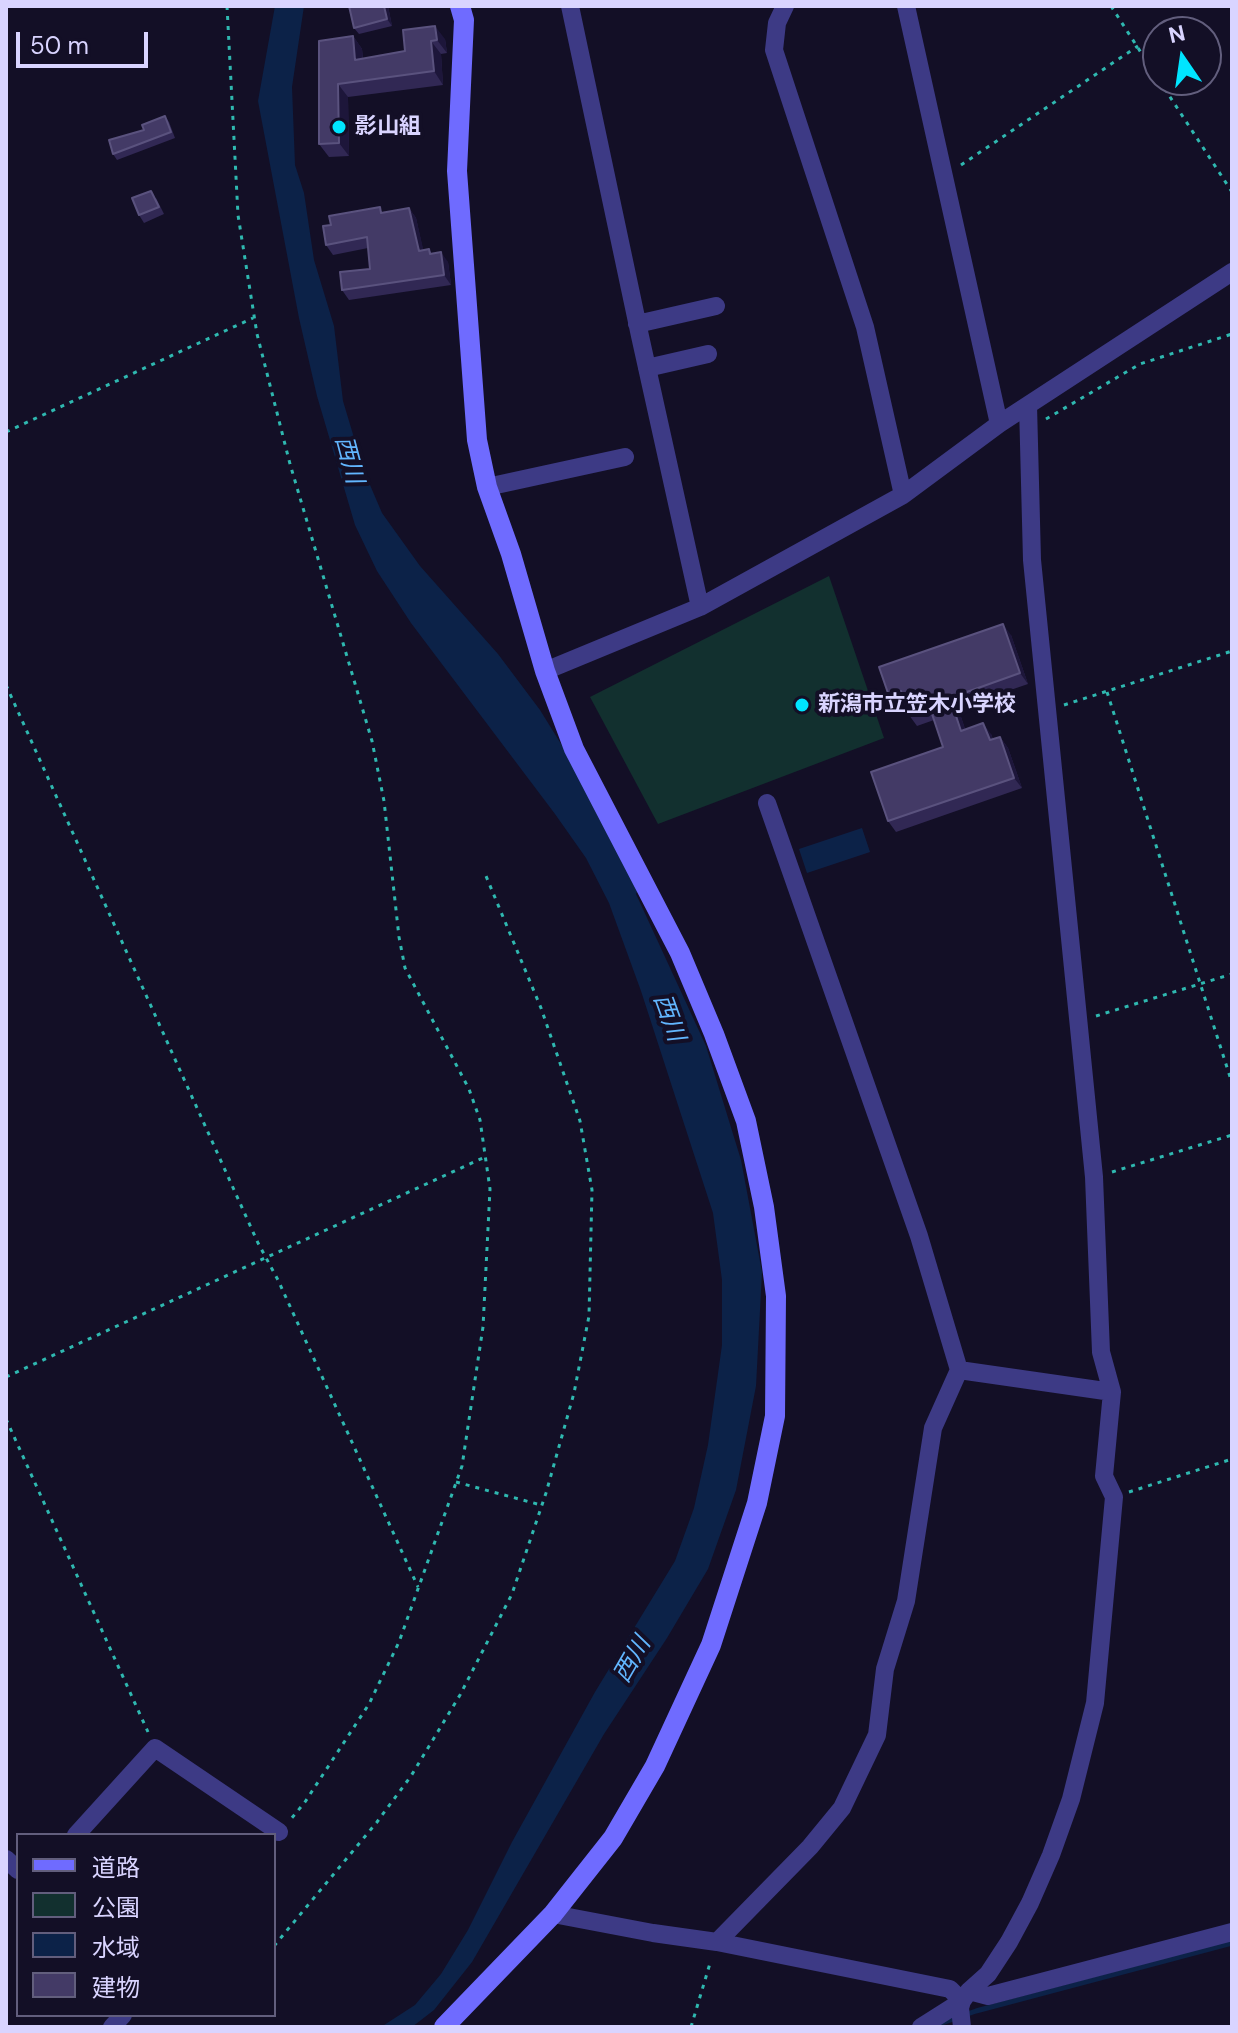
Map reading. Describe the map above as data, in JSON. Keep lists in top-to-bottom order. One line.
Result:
{"water":["西川"],"places":["影山組","新潟市立笠木小学校"],"legend":["道路","公園","水域","建物"],"scale_bar":"50 m","north":"top"}
